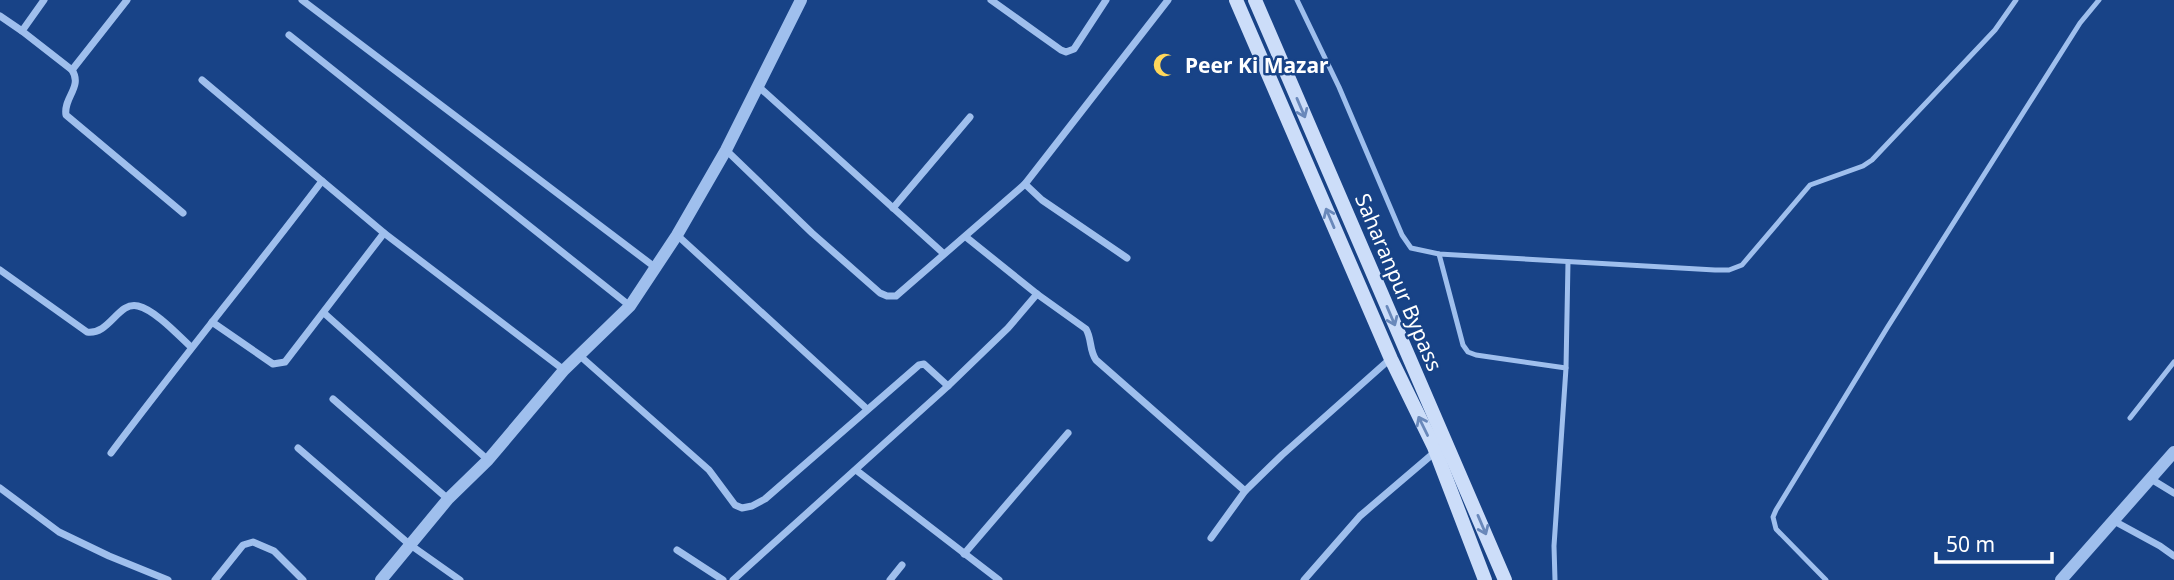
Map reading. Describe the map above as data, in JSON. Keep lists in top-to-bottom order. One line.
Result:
{"streets":{"main road":["Saharanpur Bypass"]},"places":{"mosque":["Peer Ki Mazar"]},"scale_bar":"50 m"}
